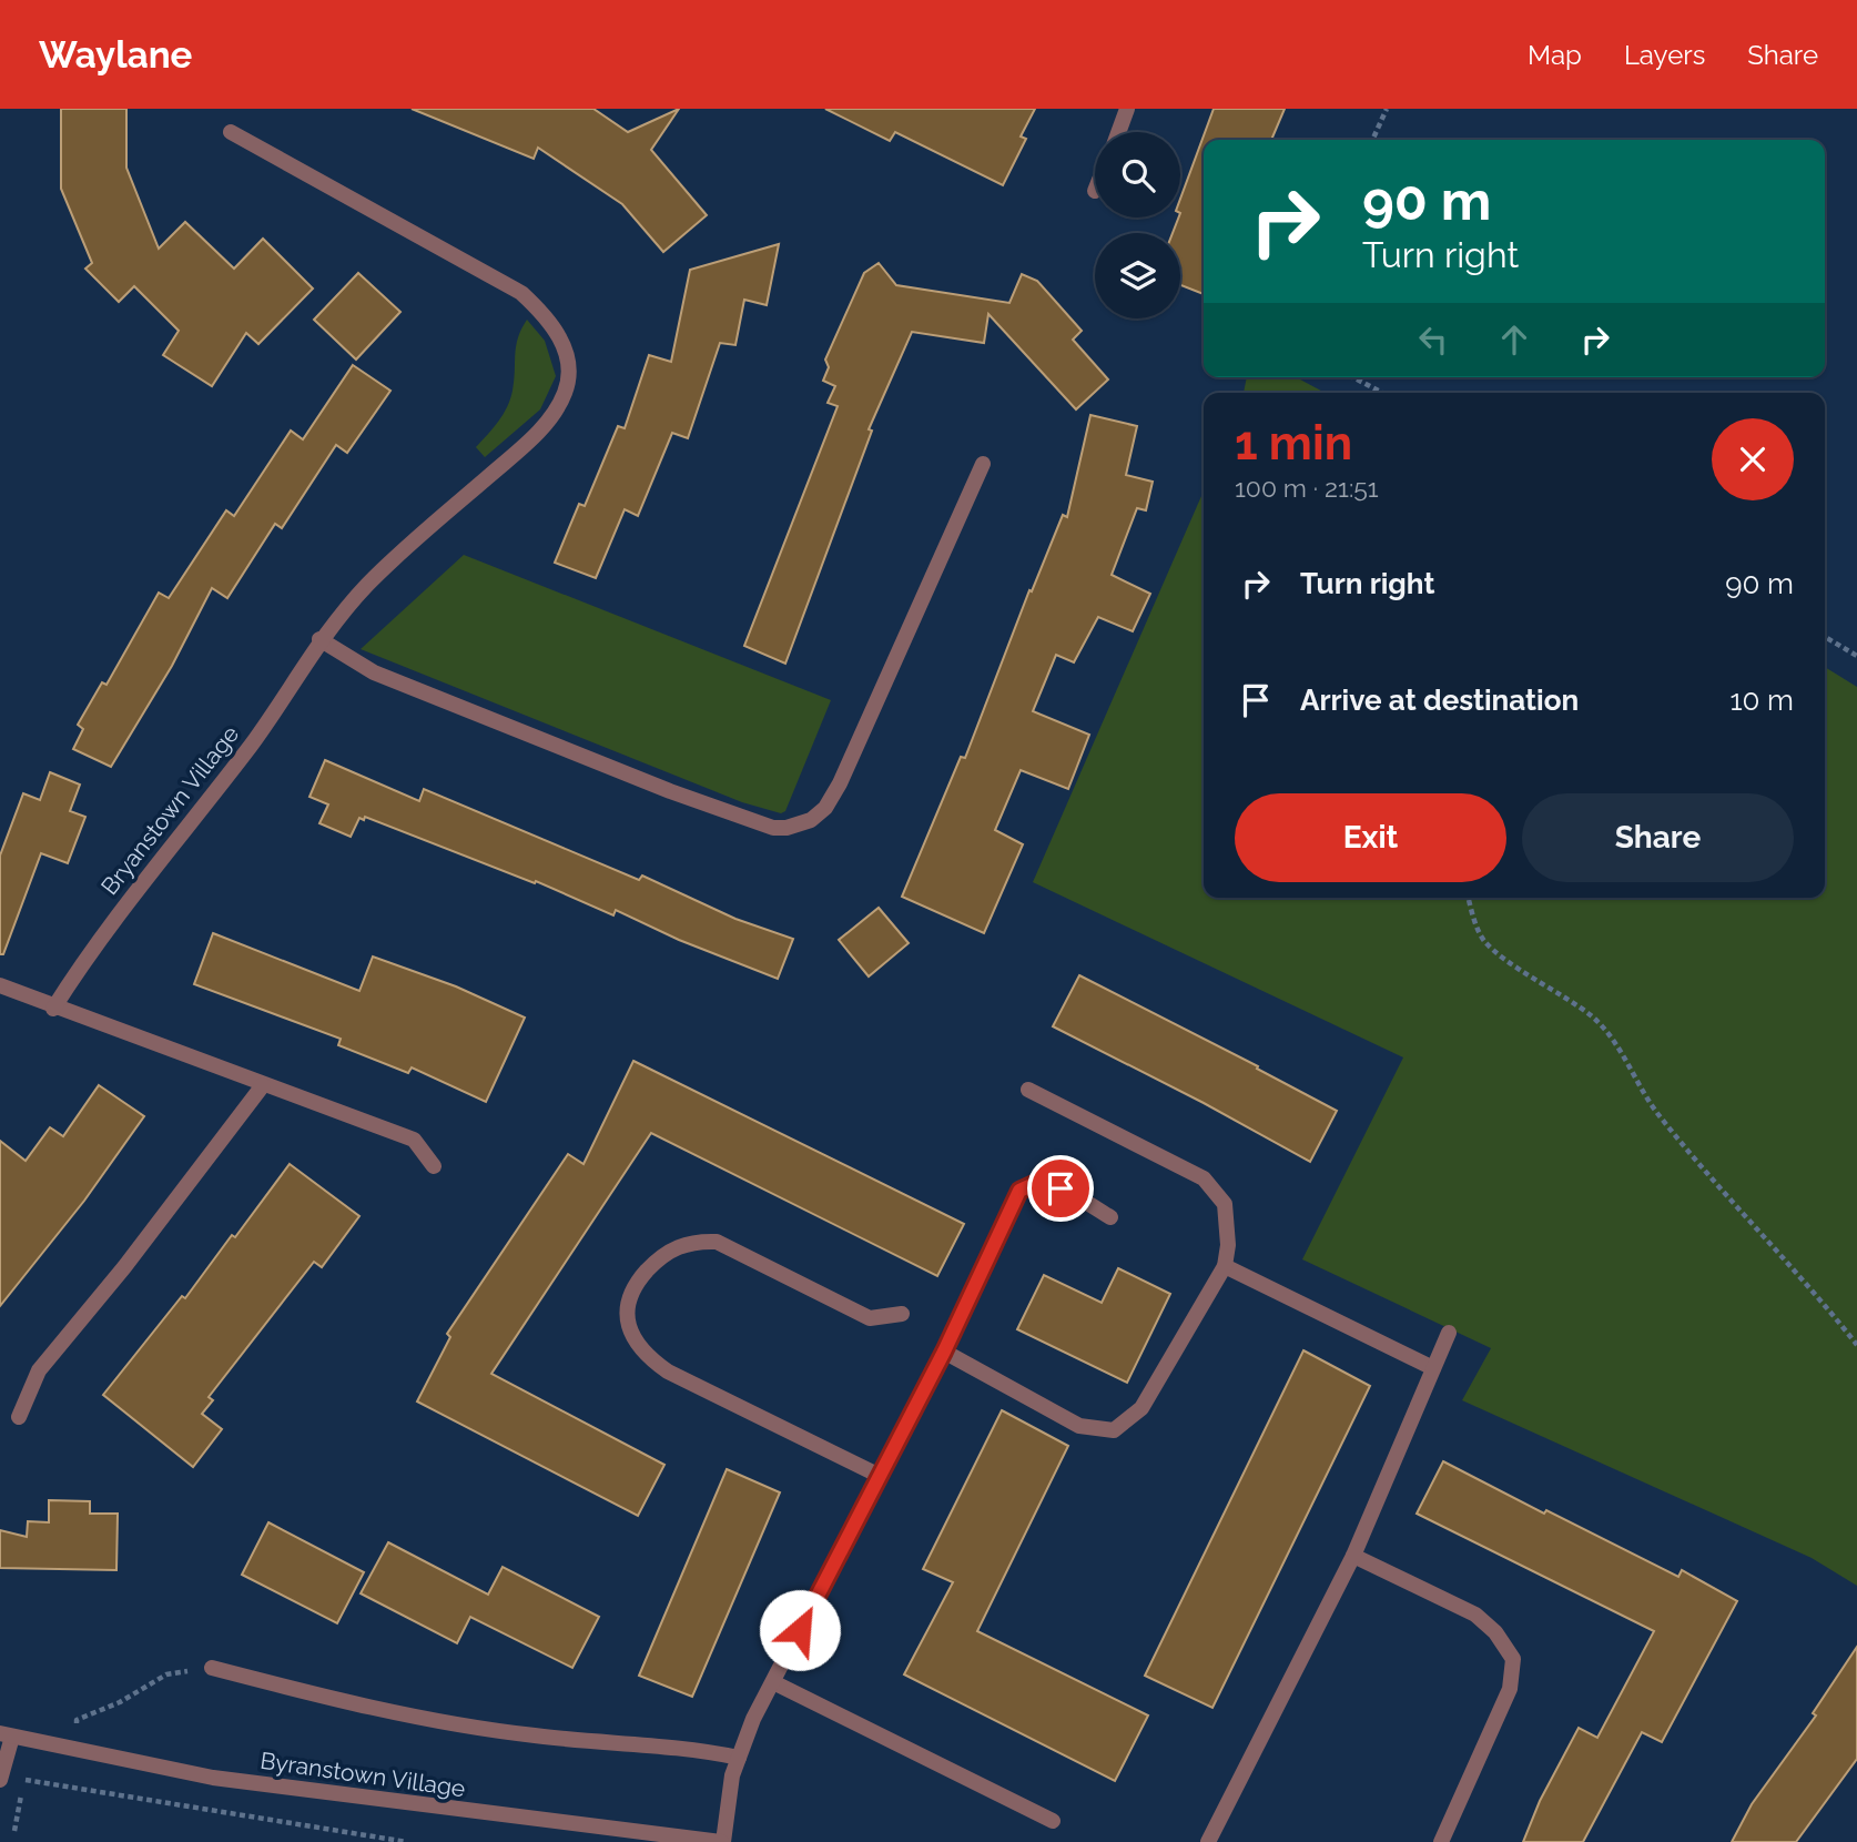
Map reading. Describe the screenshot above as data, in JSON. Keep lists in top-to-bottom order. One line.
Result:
{"streets":{"street":["Bryanstown Village","Byranstown Village"]},"page":{"header":"Waylane","nav":["Map","Layers","Share"],"turn":["90 m","Turn right"],"heading":["1 min","100 m · 21:51"],"list":[{"name":"Turn right","value":"90 m"},{"name":"Arrive at destination","value":"10 m"}],"buttons":["Exit","Share"]}}
